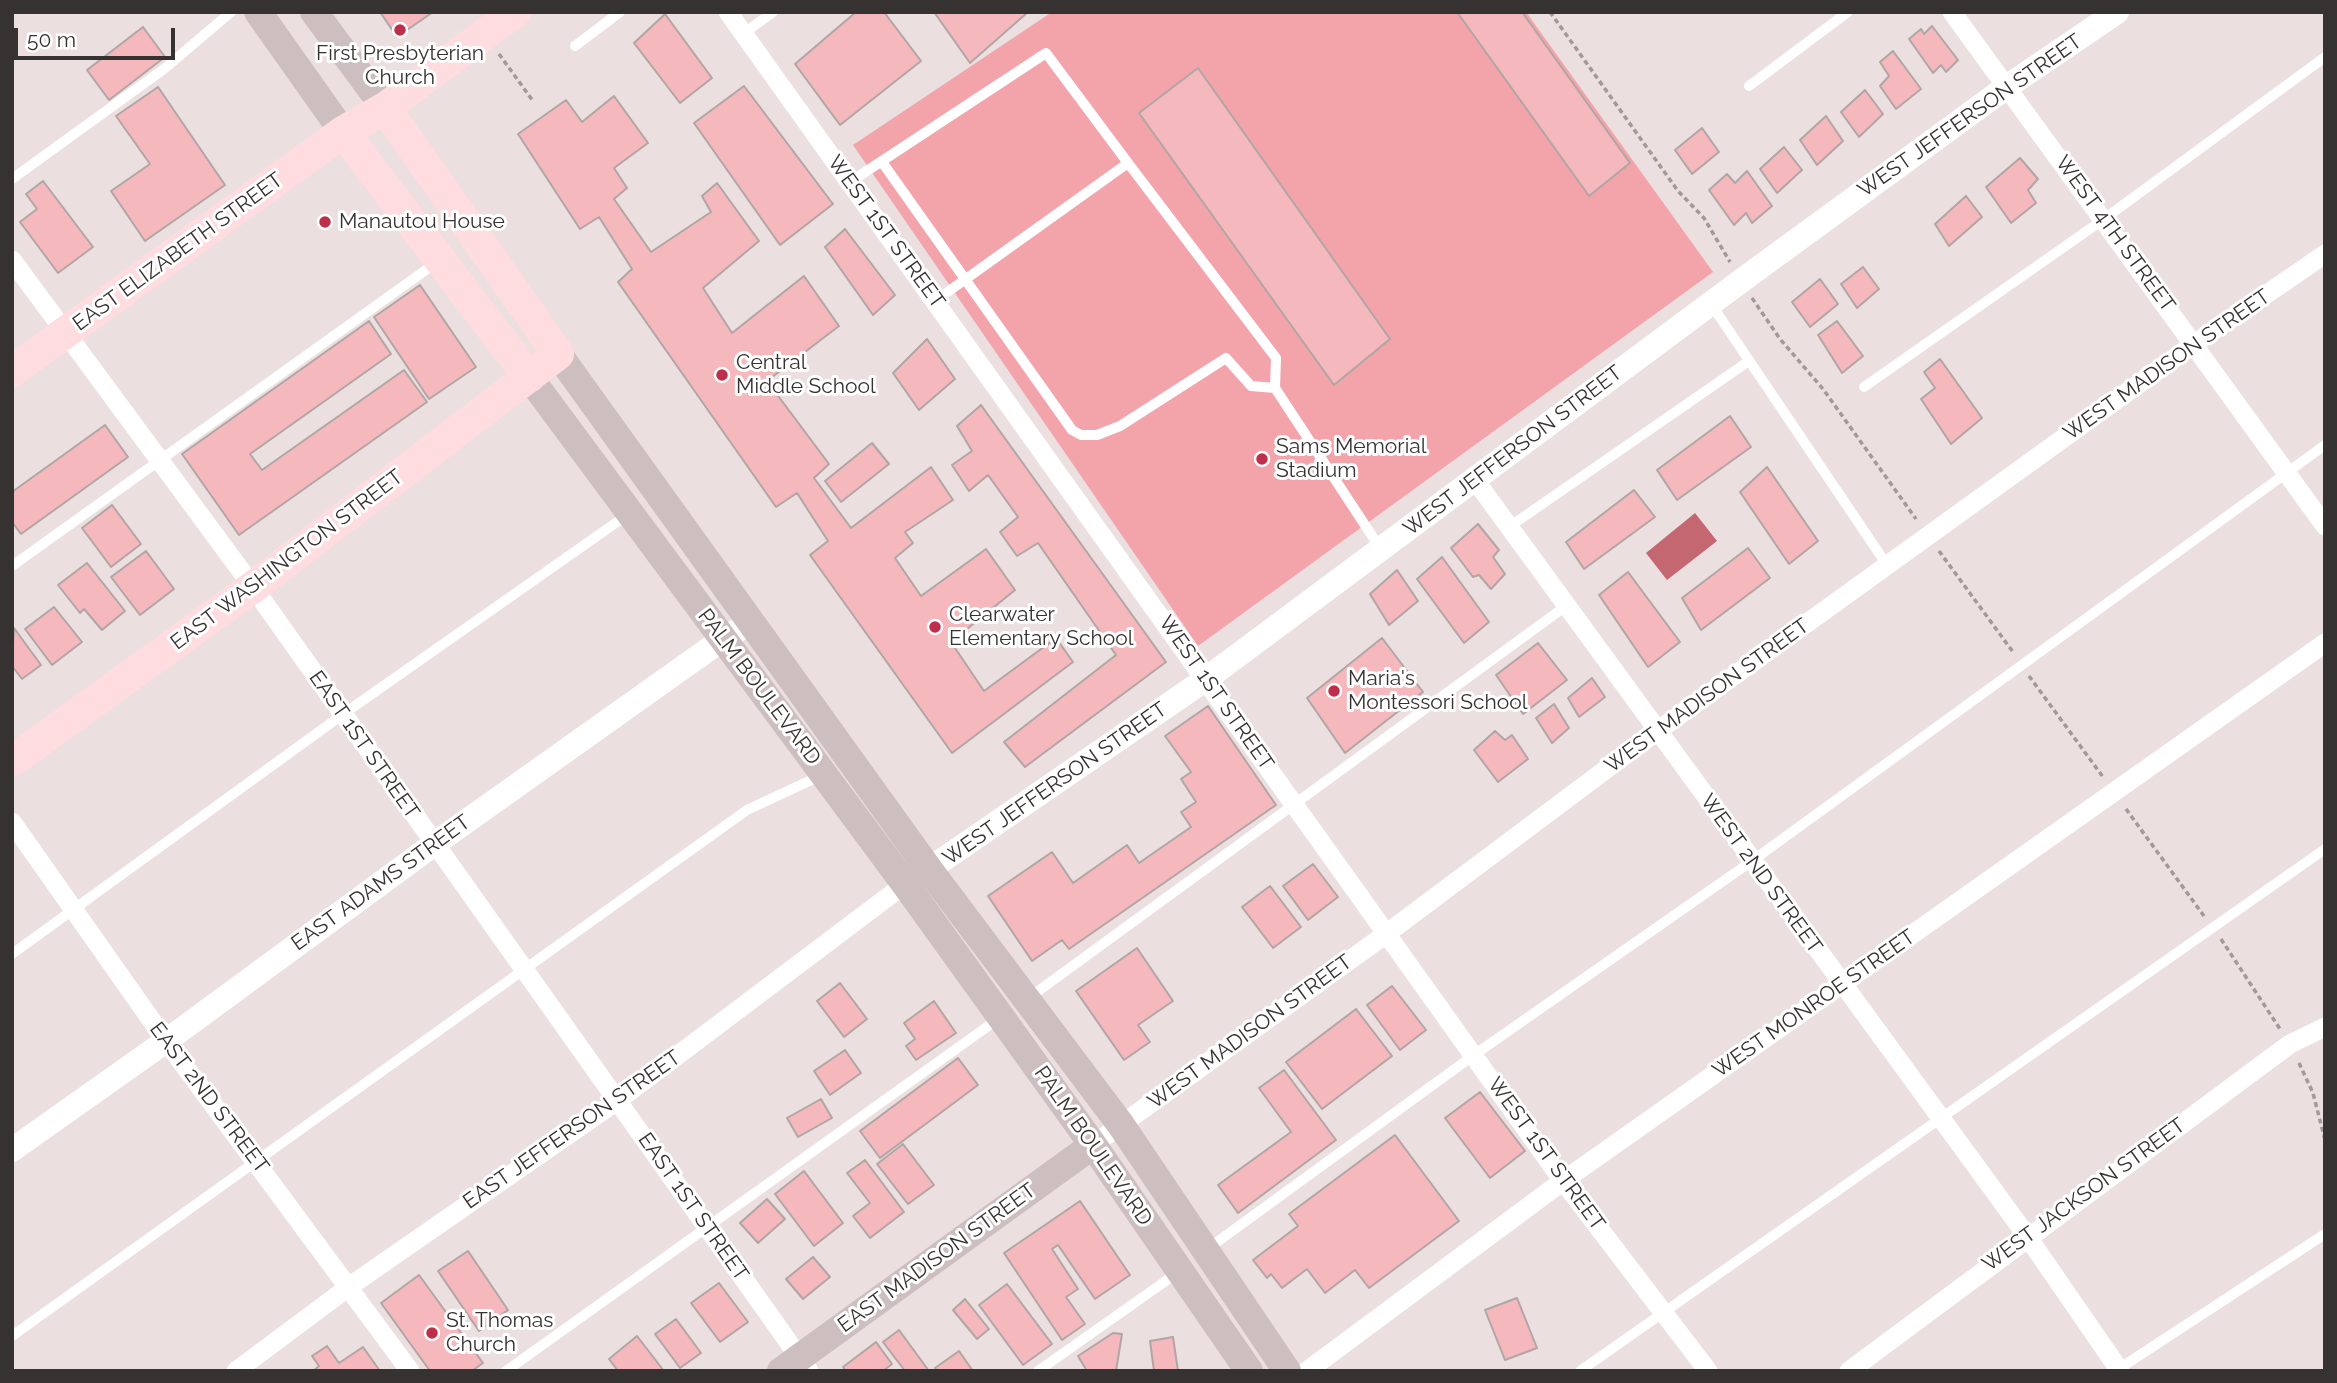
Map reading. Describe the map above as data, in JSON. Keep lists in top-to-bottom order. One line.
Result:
{"streets":{"main road":["EAST ELIZABETH STREET","EAST WASHINGTON STREET","PALM BOULEVARD","EAST MADISON STREET"],"street":["WEST JEFFERSON STREET","WEST 1ST STREET","WEST 4TH STREET","WEST MADISON STREET","EAST 1ST STREET","WEST 2ND STREET","EAST ADAMS STREET","WEST MONROE STREET","EAST 2ND STREET","EAST JEFFERSON STREET","WEST JACKSON STREET"]},"crossings":[["WEST JEFFERSON STREET","WEST 1ST STREET"],["WEST JEFFERSON STREET","WEST 4TH STREET"],["WEST JEFFERSON STREET","PALM BOULEVARD"],["WEST JEFFERSON STREET","WEST 2ND STREET"],["WEST JEFFERSON STREET","EAST JEFFERSON STREET"],["WEST 1ST STREET","WEST MADISON STREET"],["WEST 1ST STREET","WEST MONROE STREET"],["WEST 4TH STREET","WEST MADISON STREET"],["EAST ELIZABETH STREET","PALM BOULEVARD"],["EAST ELIZABETH STREET","EAST 1ST STREET"],["WEST MADISON STREET","PALM BOULEVARD"],["WEST MADISON STREET","WEST 2ND STREET"],["WEST MADISON STREET","EAST MADISON STREET"],["EAST WASHINGTON STREET","PALM BOULEVARD"],["EAST WASHINGTON STREET","EAST 1ST STREET"],["PALM BOULEVARD","EAST ADAMS STREET"],["PALM BOULEVARD","EAST JEFFERSON STREET"],["PALM BOULEVARD","EAST MADISON STREET"],["EAST 1ST STREET","EAST ADAMS STREET"],["EAST 1ST STREET","EAST JEFFERSON STREET"],["EAST 1ST STREET","EAST MADISON STREET"],["WEST 2ND STREET","WEST MONROE STREET"],["WEST 2ND STREET","WEST JACKSON STREET"],["EAST ADAMS STREET","EAST 2ND STREET"],["EAST 2ND STREET","EAST JEFFERSON STREET"]],"places":["First Presbyterian Church","Manautou House","Central Middle School","Sams Memorial Stadium","Clearwater Elementary School","Maria's Montessori School","St. Thomas Church"],"scale_bar":"50 m"}
